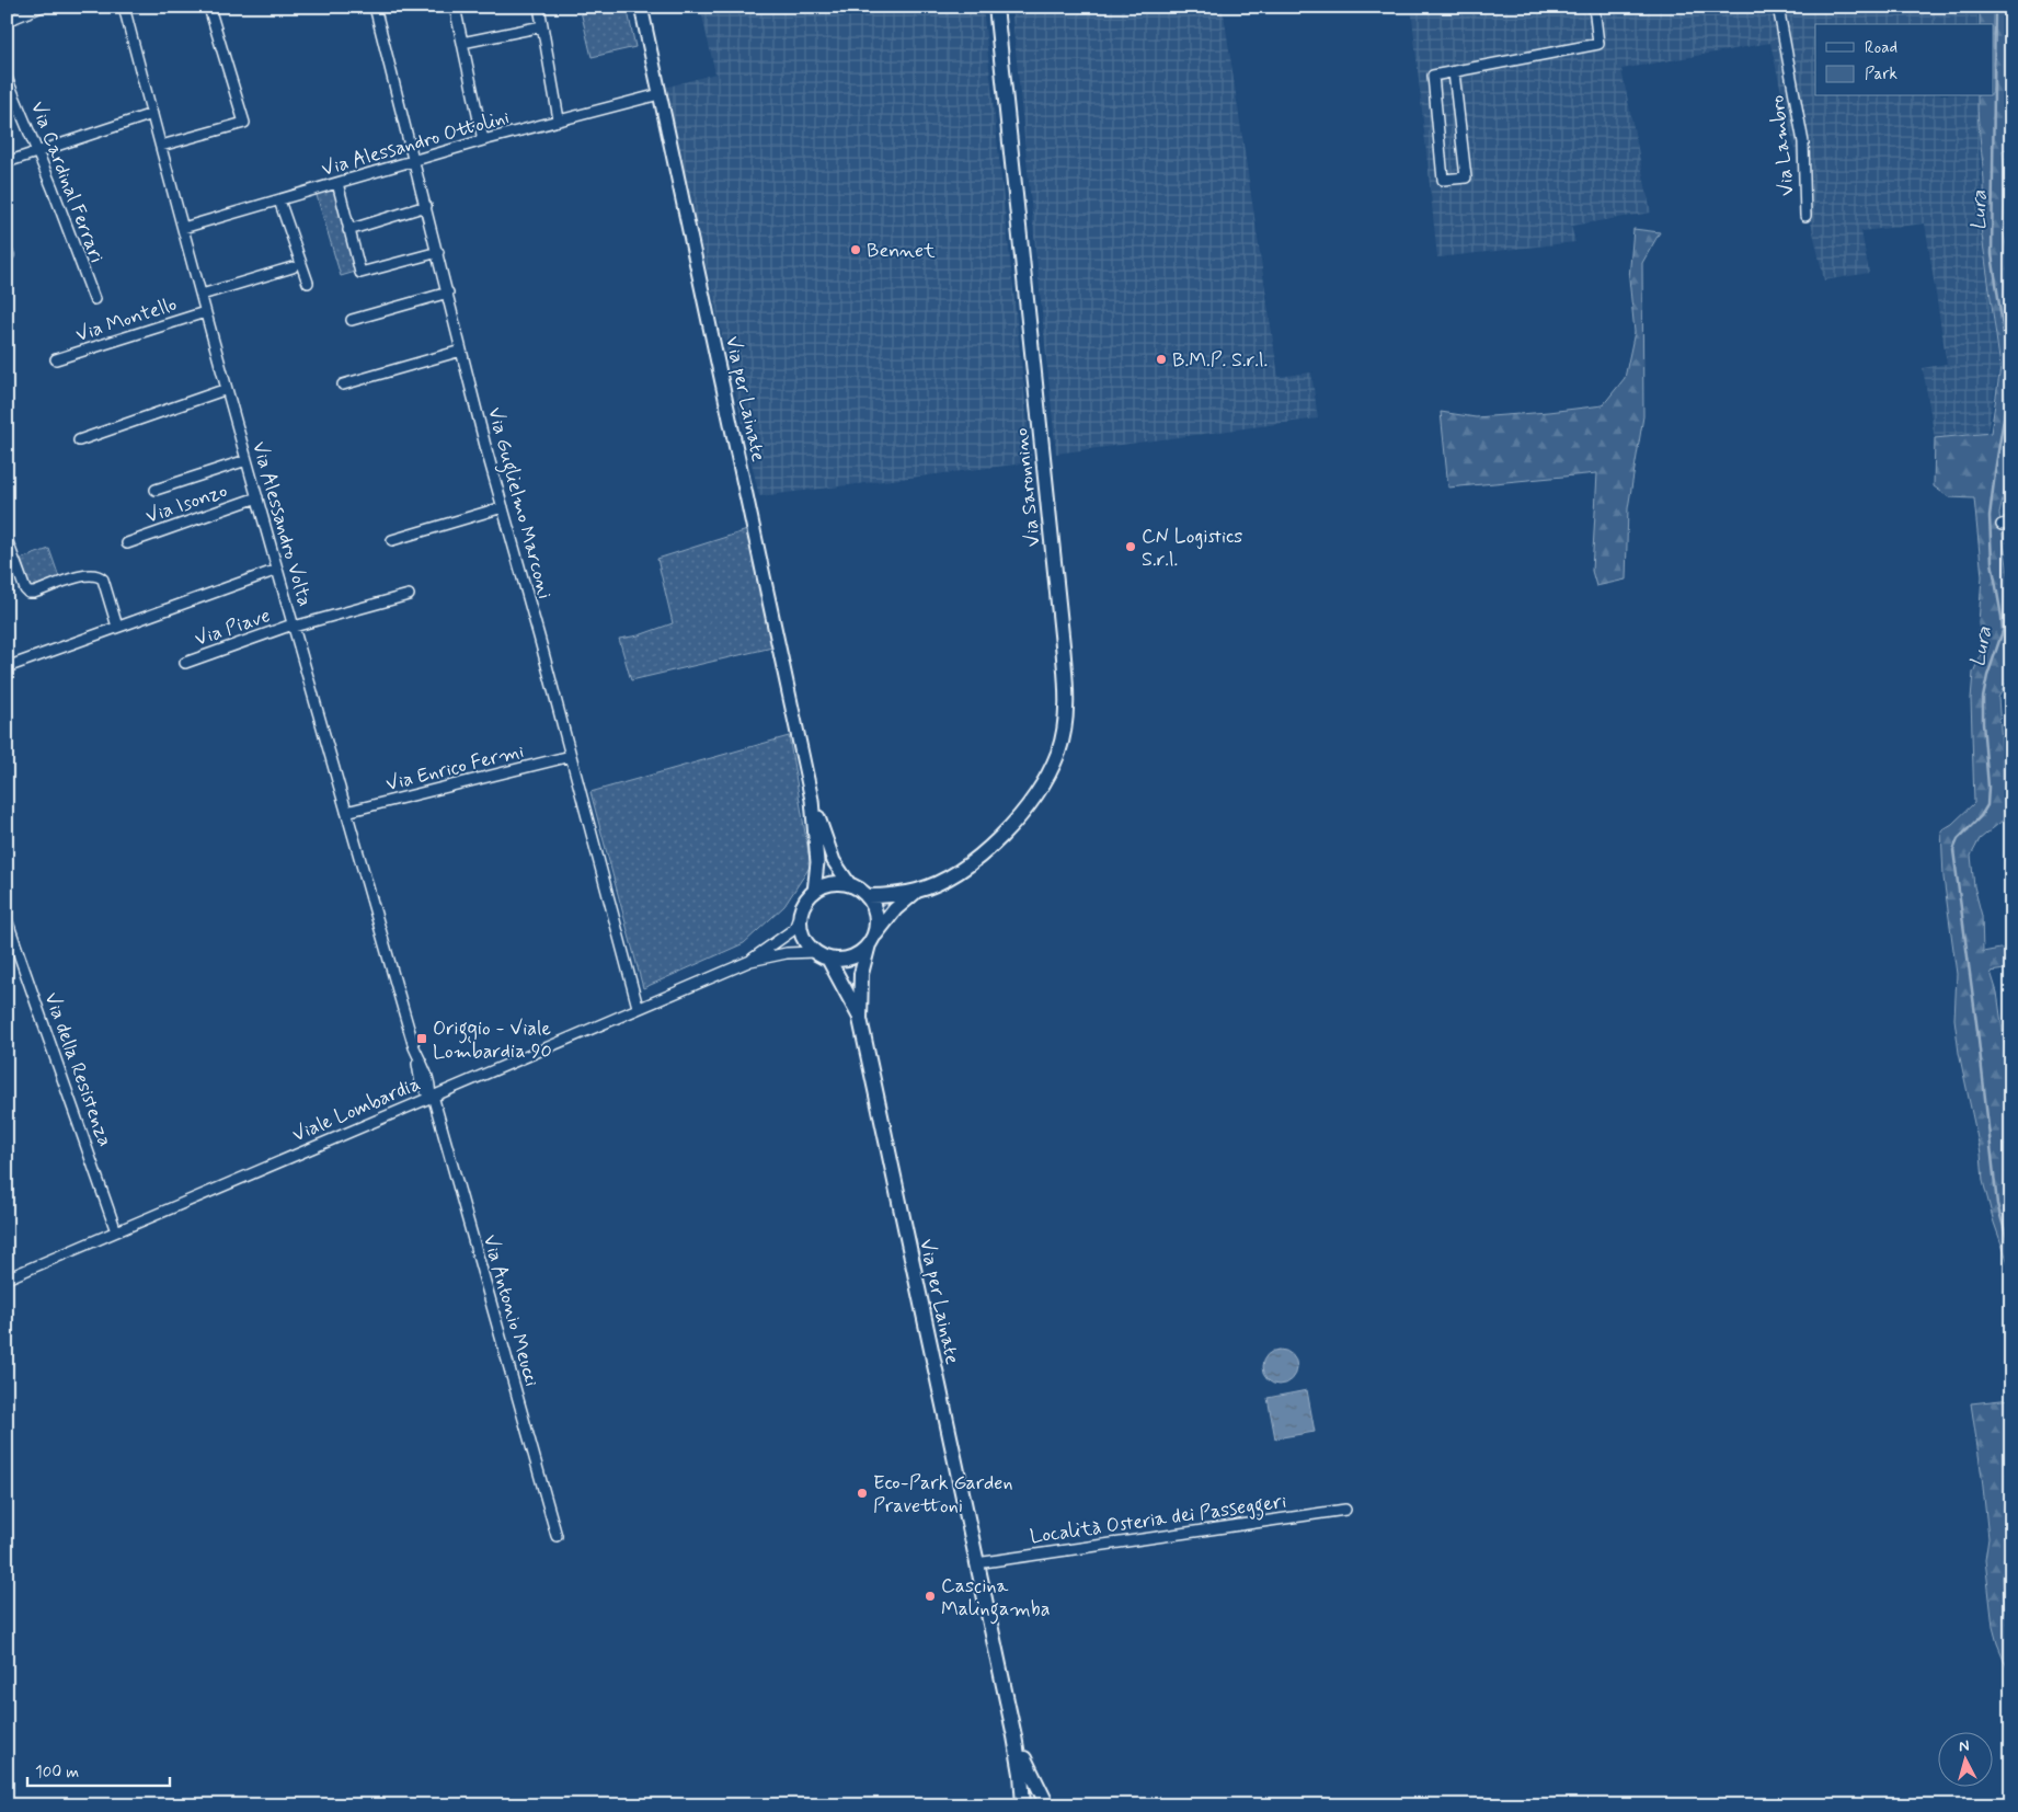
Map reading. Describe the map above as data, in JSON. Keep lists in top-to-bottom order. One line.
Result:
{"streets":{"main road":["Via per Lainate","Via Saronnino"],"street":["Via Alessandro Ottolini","Via Lambro","Via Cardinal Ferrari","Via Montello","Via Isonzo","Via Guglielmo Marconi","Via Alessandro Volta","Via Piave","Via Enrico Fermi","Via della Resistenza","Viale Lombardia","Via Antonio Meucci","Località Osteria dei Passeggeri"]},"crossings":[["Via Alessandro Ottolini","Via per Lainate"],["Via Alessandro Ottolini","Via Guglielmo Marconi"],["Via Alessandro Ottolini","Via Alessandro Volta"],["Via Montello","Via Alessandro Volta"],["Via per Lainate","Via Saronnino"],["Via per Lainate","Viale Lombardia"],["Via per Lainate","Località Osteria dei Passeggeri"],["Via Saronnino","Viale Lombardia"],["Via Isonzo","Via Alessandro Volta"],["Via Guglielmo Marconi","Via Enrico Fermi"],["Via Guglielmo Marconi","Viale Lombardia"],["Via Alessandro Volta","Via Piave"],["Via Alessandro Volta","Via Enrico Fermi"],["Via Alessandro Volta","Viale Lombardia"],["Via Alessandro Volta","Via Antonio Meucci"],["Via della Resistenza","Viale Lombardia"],["Viale Lombardia","Via Antonio Meucci"]],"water":["Lura"],"places":{"other":["Bennet","B.M.P. S.r.l.","CN Logistics S.r.l.","Eco-Park Garden Pravettoni","Cascina Malingamba"],"transit":["Origgio - Viale Lombardia 90"]},"legend":["Road","Park"],"scale_bar":"100 m","north":"top"}
